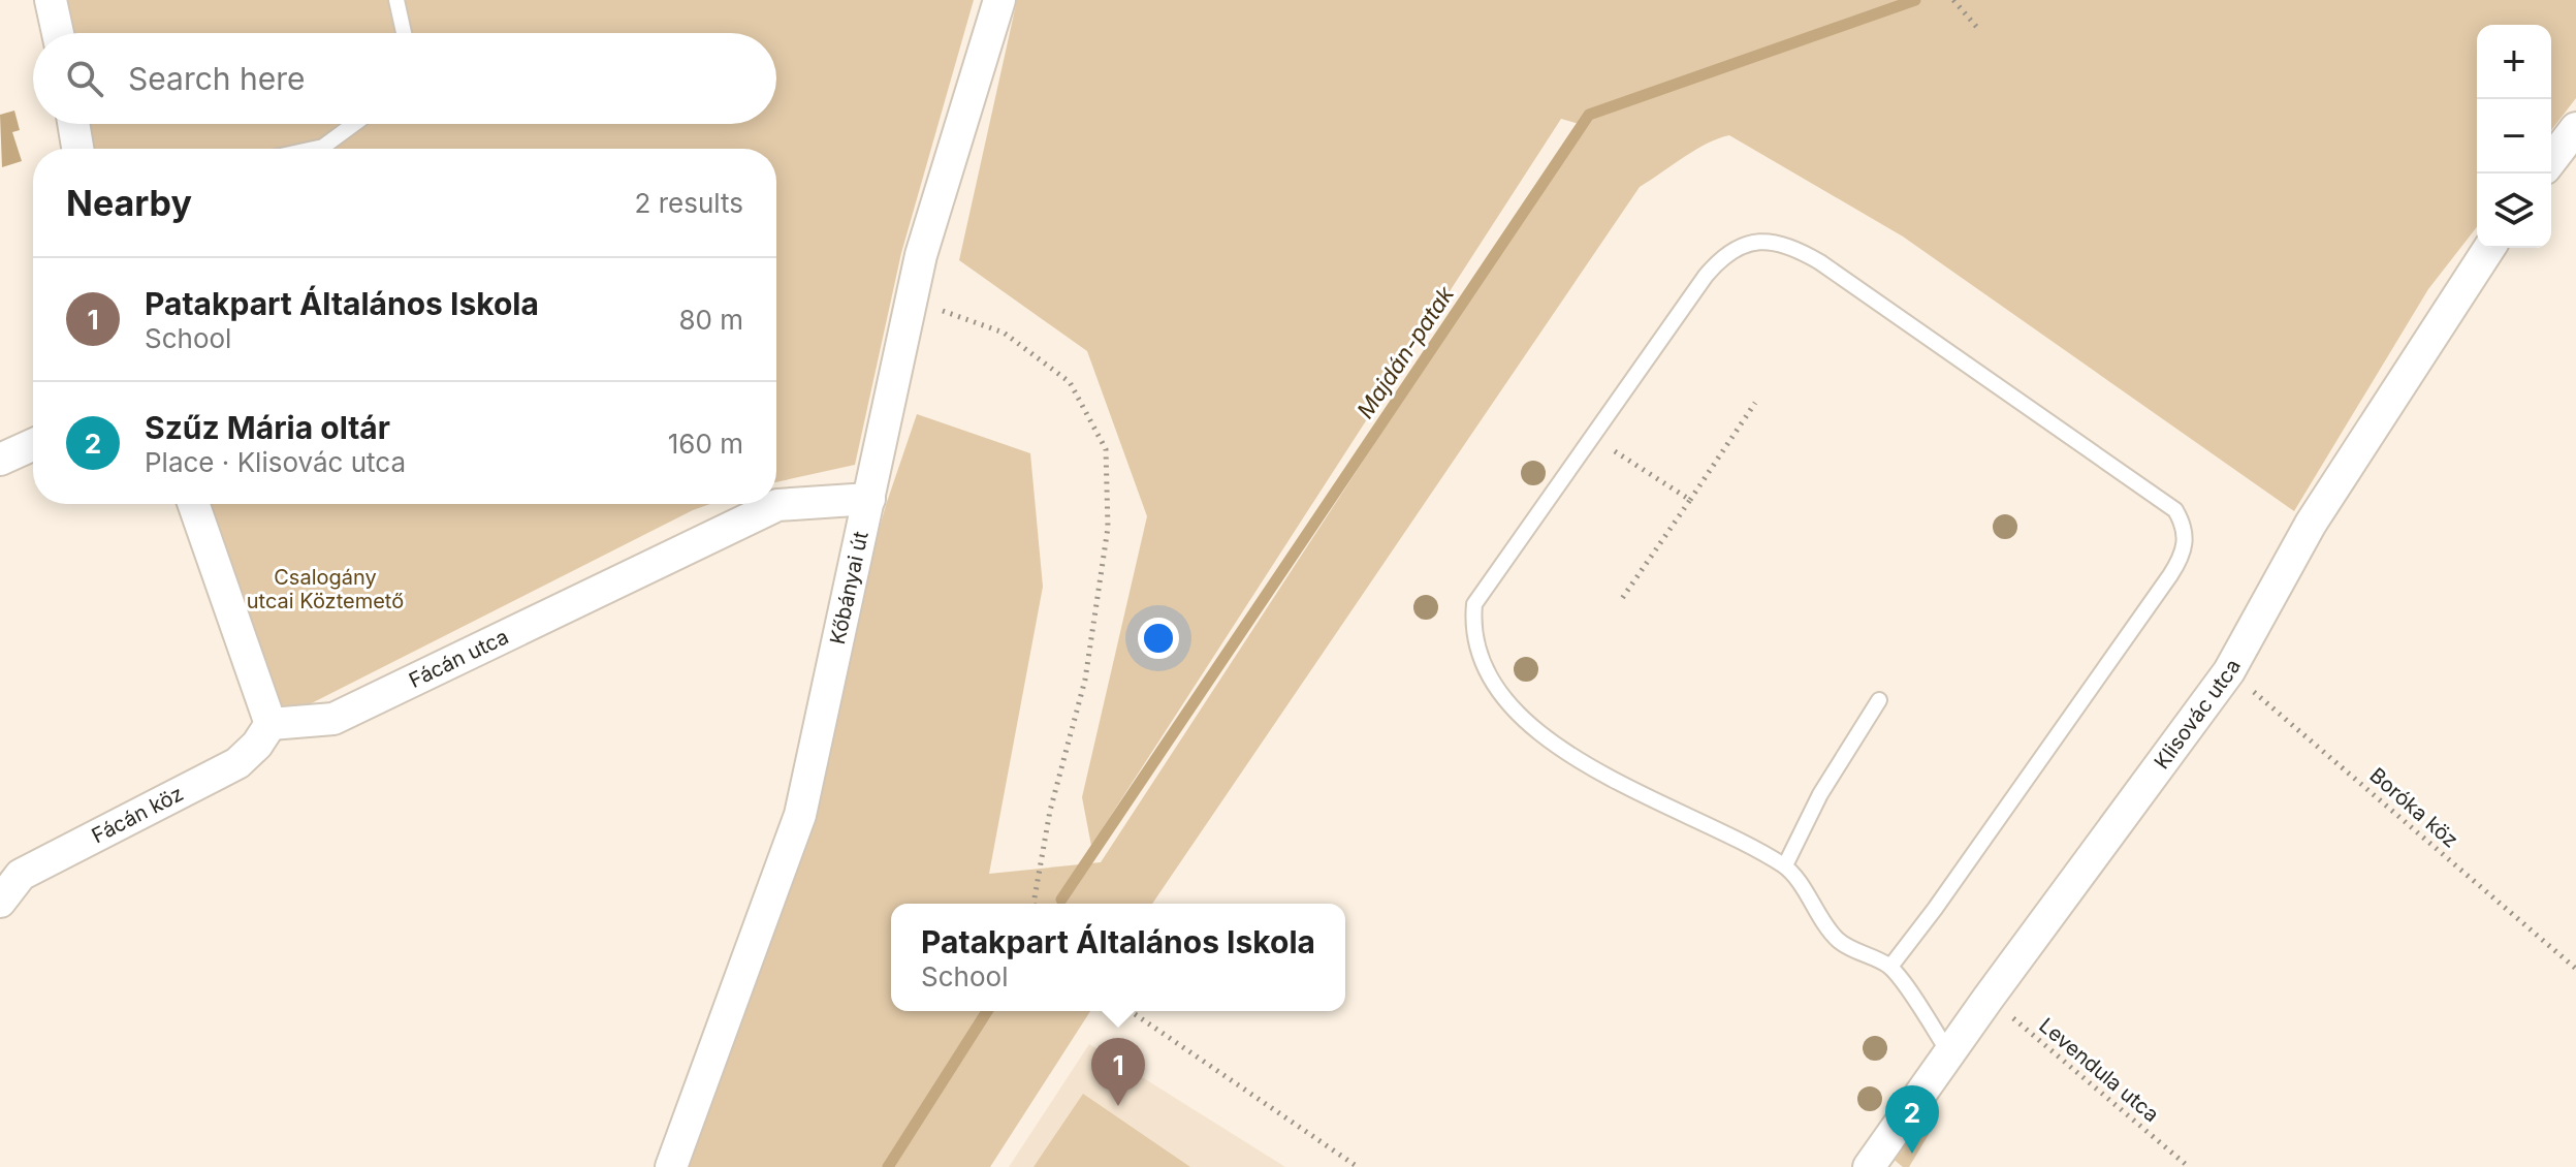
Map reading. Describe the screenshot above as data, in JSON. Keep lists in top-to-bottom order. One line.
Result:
{"streets":{"street":["Kőbányai út","Fácán utca","Klisovác utca","Fácán köz"],"path":["Boróka köz","Levendula utca"]},"crossings":[["Kőbányai út","Fácán utca"],["Fácán utca","Fácán köz"],["Klisovác utca","Boróka köz"],["Klisovác utca","Levendula utca"]],"water":["Majdán-patak"],"parks":["Csalogány utcai Köztemető"],"page":{"map_buttons":["+","−"],"search":"Search here","heading":["Nearby","2 results"],"list":[{"mark":"1","name":"Patakpart Általános Iskola","note":"School","value":"80 m"},{"mark":"2","name":"Szűz Mária oltár","note":"Place · Klisovác utca","value":"160 m"}],"popup":["Patakpart Általános Iskola","School"],"pins":["1","2"]}}
